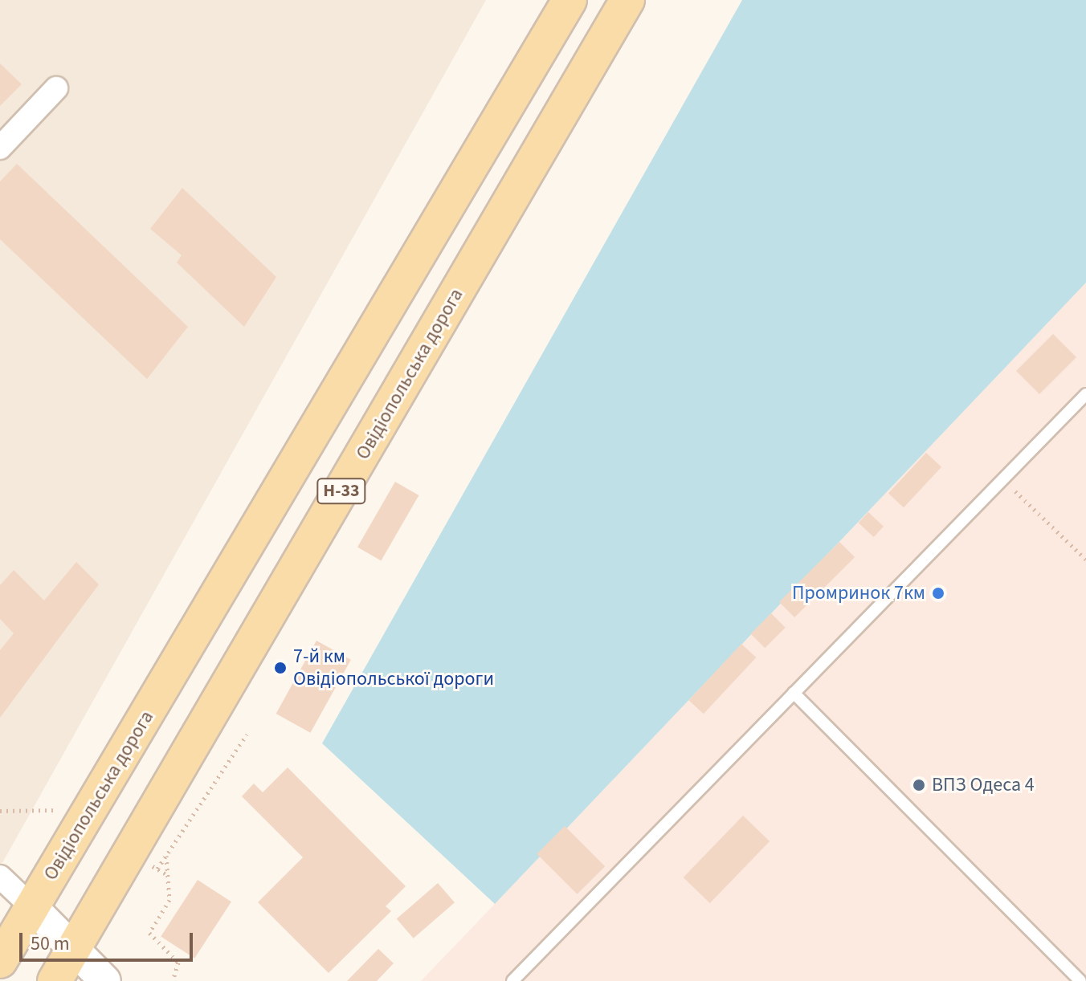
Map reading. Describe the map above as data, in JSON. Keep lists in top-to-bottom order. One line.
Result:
{"streets":{"main road":["Овідіопольська дорога","Н-33"]},"places":["Промринок 7км","7-й км Овідіопольської дороги","ВПЗ Одеса 4"],"scale_bar":"50 m"}
